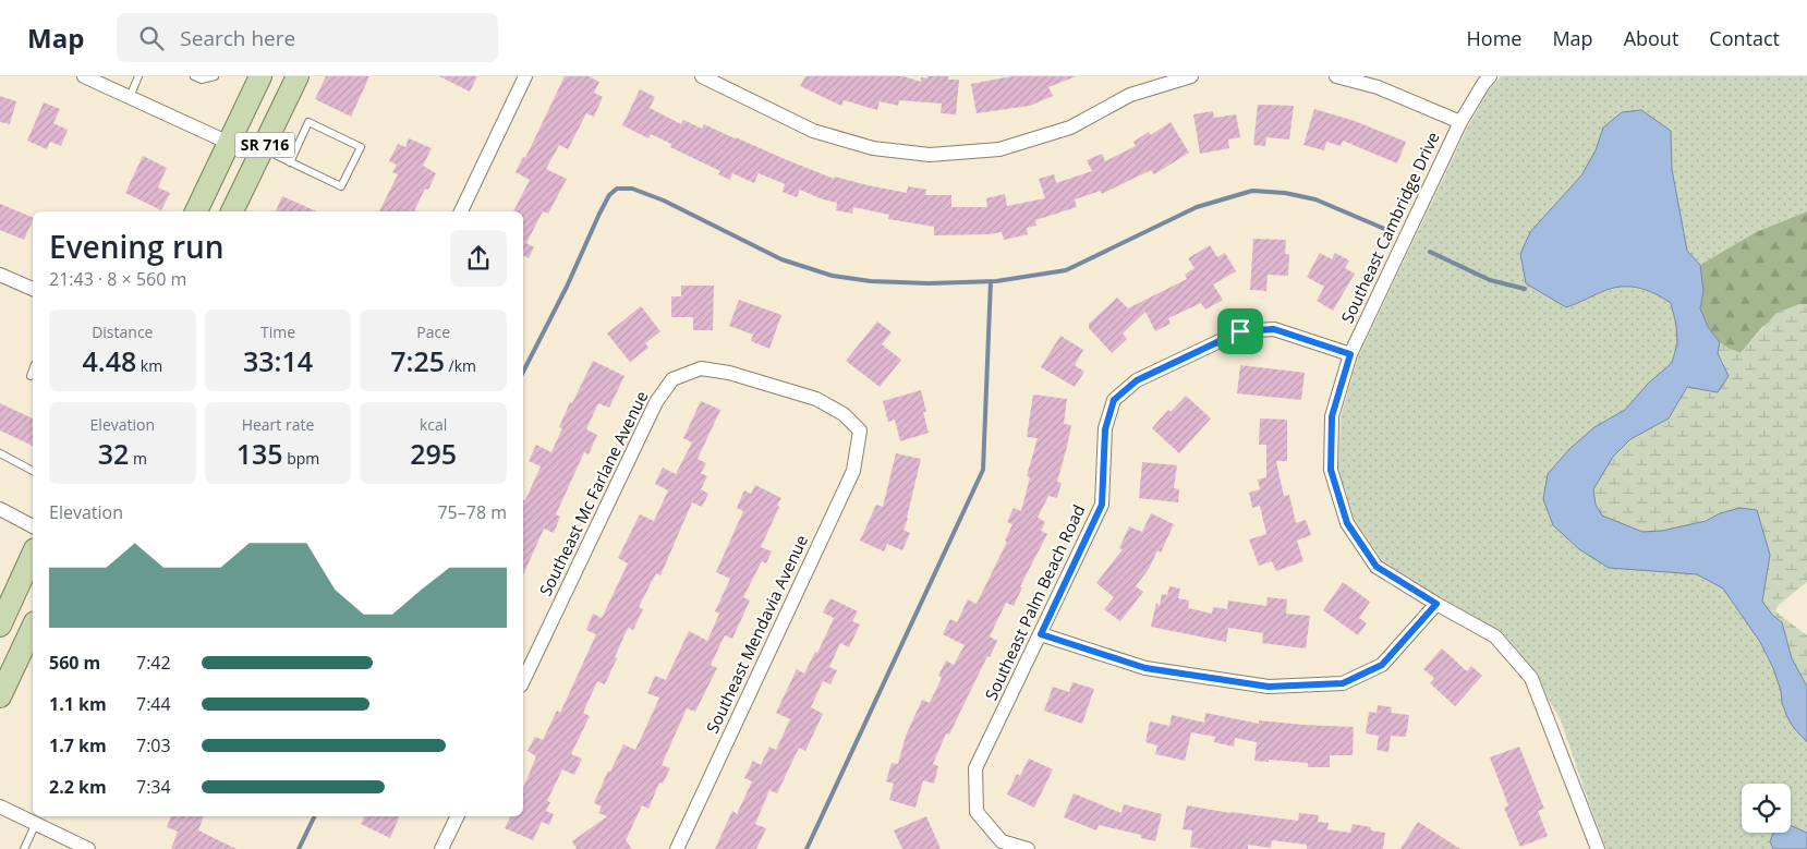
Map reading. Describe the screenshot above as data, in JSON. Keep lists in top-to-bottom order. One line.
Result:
{"streets":{"main road":["SR 716"],"street":["Southeast Cambridge Drive","Southeast Mc Farlane Avenue","Southeast Palm Beach Road","Southeast Mendavia Avenue"]},"crossings":[["Southeast Cambridge Drive","Southeast Palm Beach Road"],["Southeast Mc Farlane Avenue","Southeast Mendavia Avenue"]],"page":{"header":"Map","search":"Search here","nav":["Home","Map","About","Contact"],"heading":["Evening run","21:43 · 8 × 560 m"],"stats":[["Distance","4.48 km"],["Time","33:14"],["Pace","7:25 /km"],["Elevation","32 m"],["Heart rate","135 bpm"],["kcal","295"]],"chart":["Elevation","75–78 m"],"list":[{"name":"560 m","note":"7:42"},{"name":"1.1 km","note":"7:44"},{"name":"1.7 km","note":"7:03"},{"name":"2.2 km","note":"7:34"}]}}
